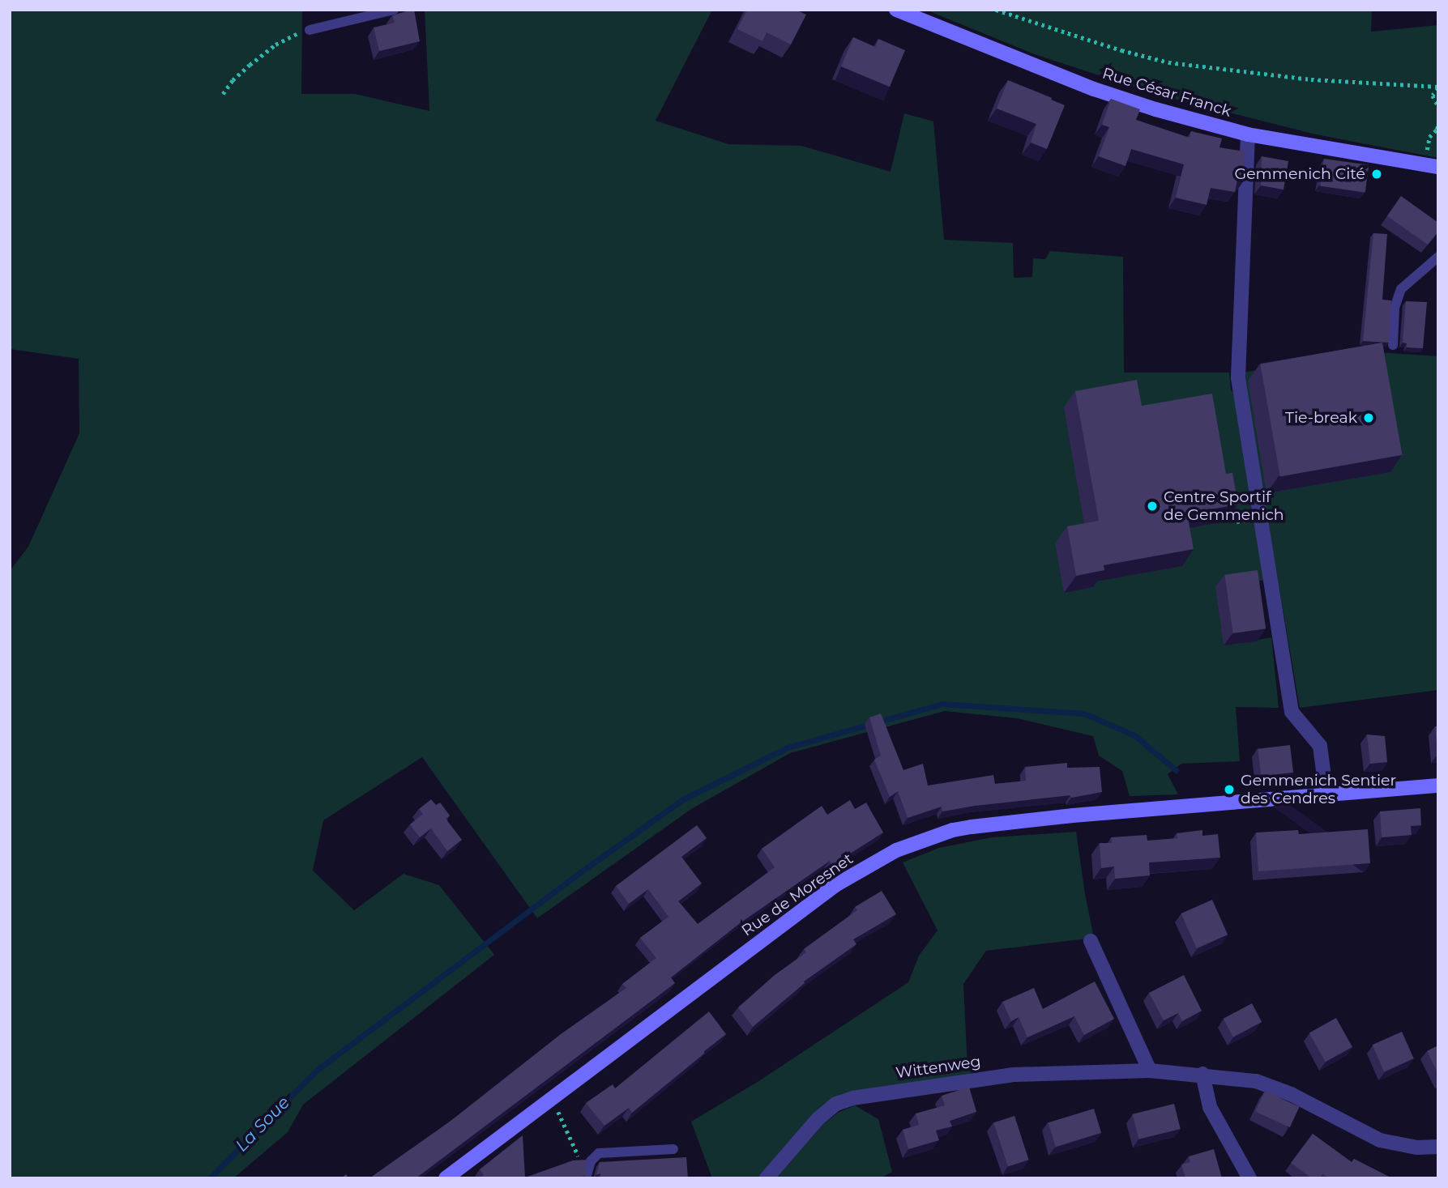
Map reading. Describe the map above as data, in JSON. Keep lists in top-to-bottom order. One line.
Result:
{"streets":{"street":["Rue César Franck","Rue de Moresnet","Wittenweg"]},"water":["La Soue"],"places":["Gemmenich Cité","Tie-break","Centre Sportif de Gemmenich","Gemmenich Sentier des Cendres"]}
